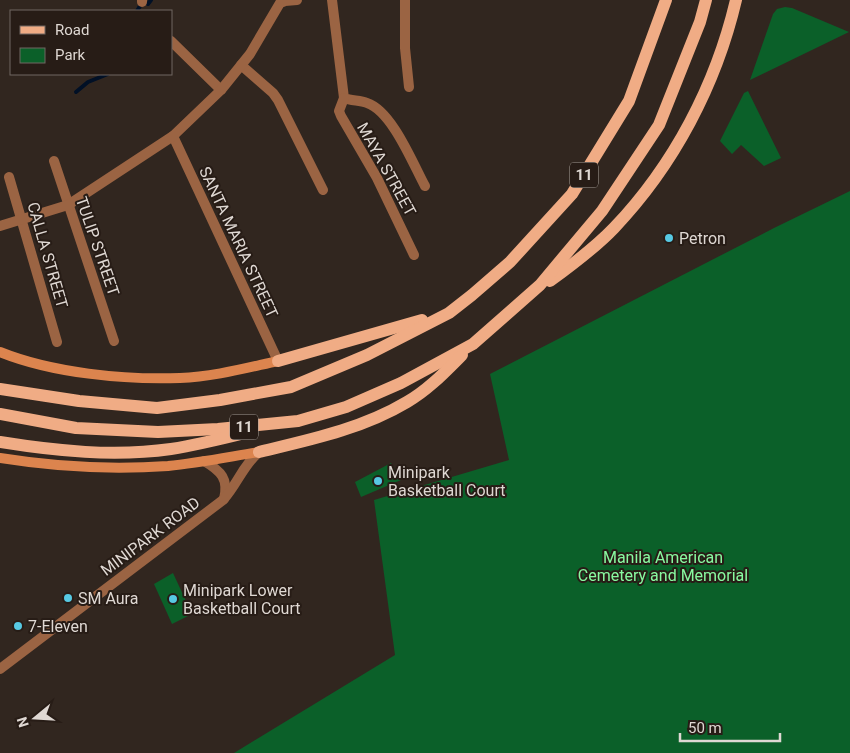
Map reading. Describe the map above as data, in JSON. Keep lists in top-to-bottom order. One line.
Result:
{"streets":{"main road":["11"],"street":["MAYA STREET","SANTA MARIA STREET","TULIP STREET","CALLA STREET","MINIPARK ROAD"]},"parks":["Manila American Cemetery and Memorial"],"places":["Petron","Minipark Basketball Court","SM Aura","Minipark Lower Basketball Court","7-Eleven"],"legend":["Road","Park"],"scale_bar":"50 m","north":"left"}
